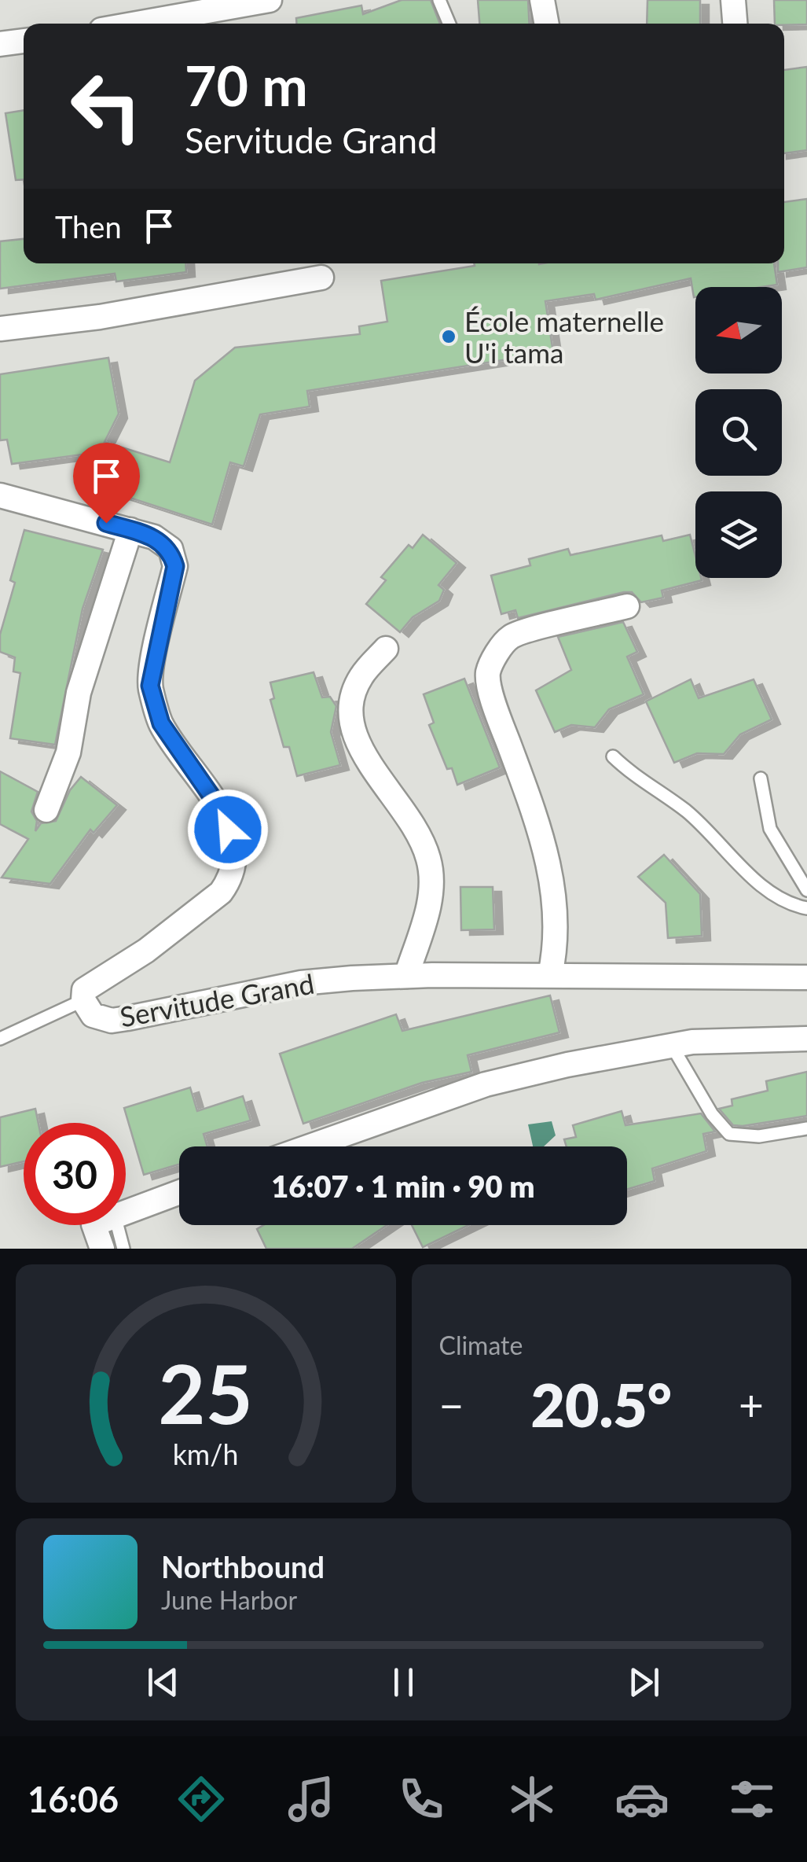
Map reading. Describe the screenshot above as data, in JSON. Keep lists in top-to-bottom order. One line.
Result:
{"streets":{"street":["Servitude Grand"]},"places":["École maternelle U'i tama"],"north":"left","page":{"turn":["70 m","Servitude Grand"],"then":"Then","limit":"30","trip":"16:07 · 1 min · 90 m","tile":"Climate","heat":["−","20.5°","+"],"song":["Northbound","June Harbor"],"tabs":"16:06","gauge":["25","km/h"]}}
